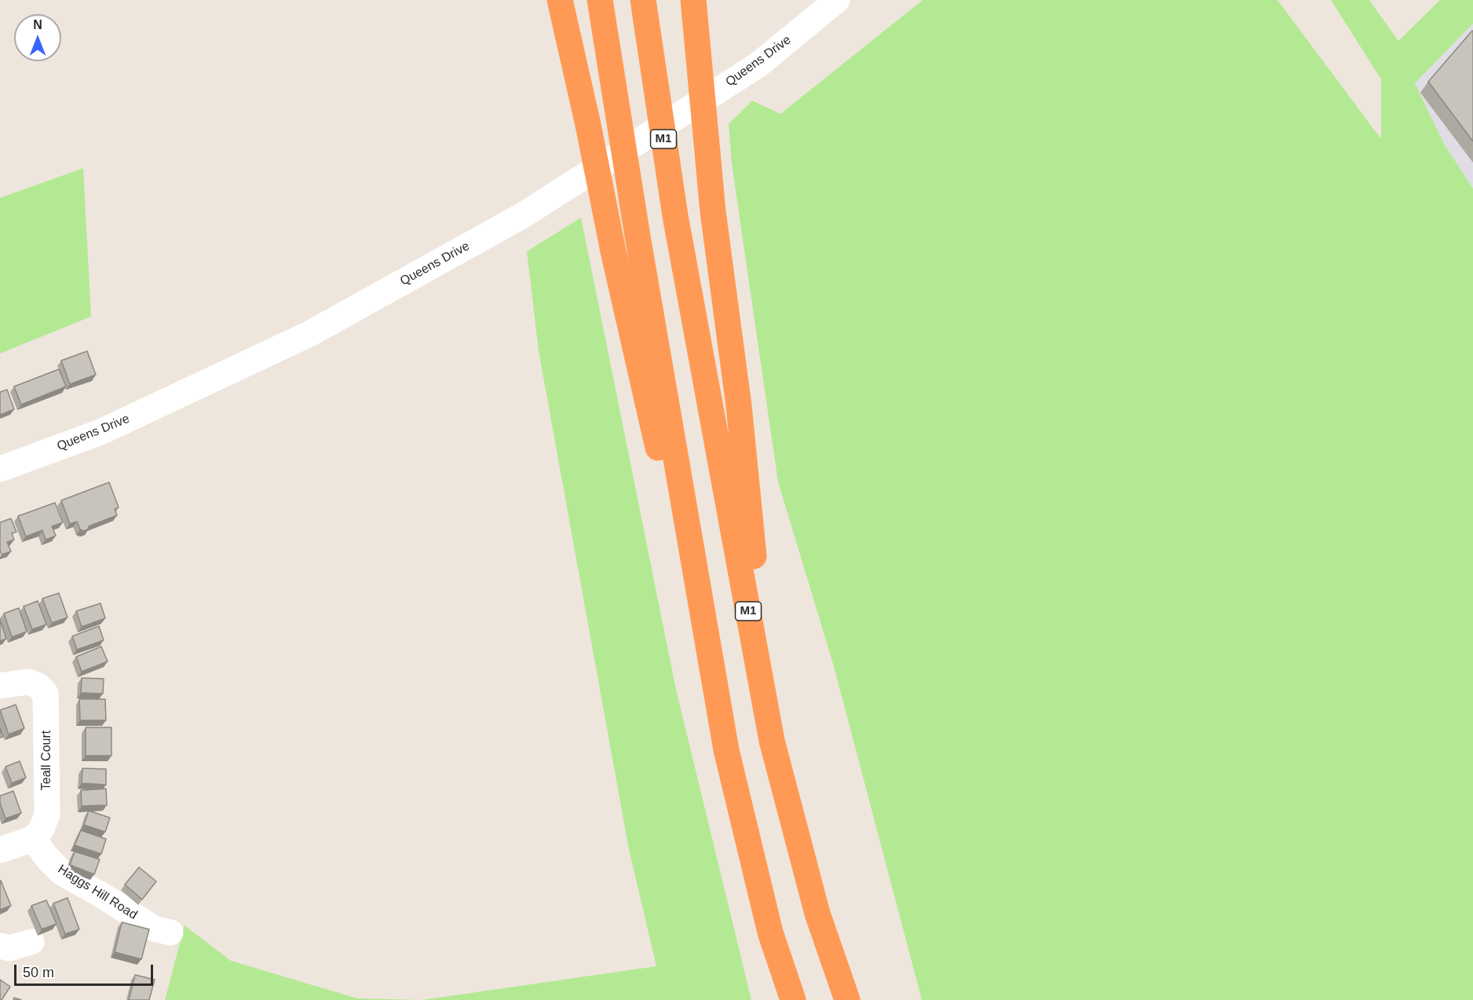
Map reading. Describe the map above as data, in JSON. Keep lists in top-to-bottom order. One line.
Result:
{"streets":{"highway":["M1"],"street":["Queens Drive","Teall Court","Haggs Hill Road"]},"crossings":[["Teall Court","Haggs Hill Road"]],"scale_bar":"50 m","north":"top"}
